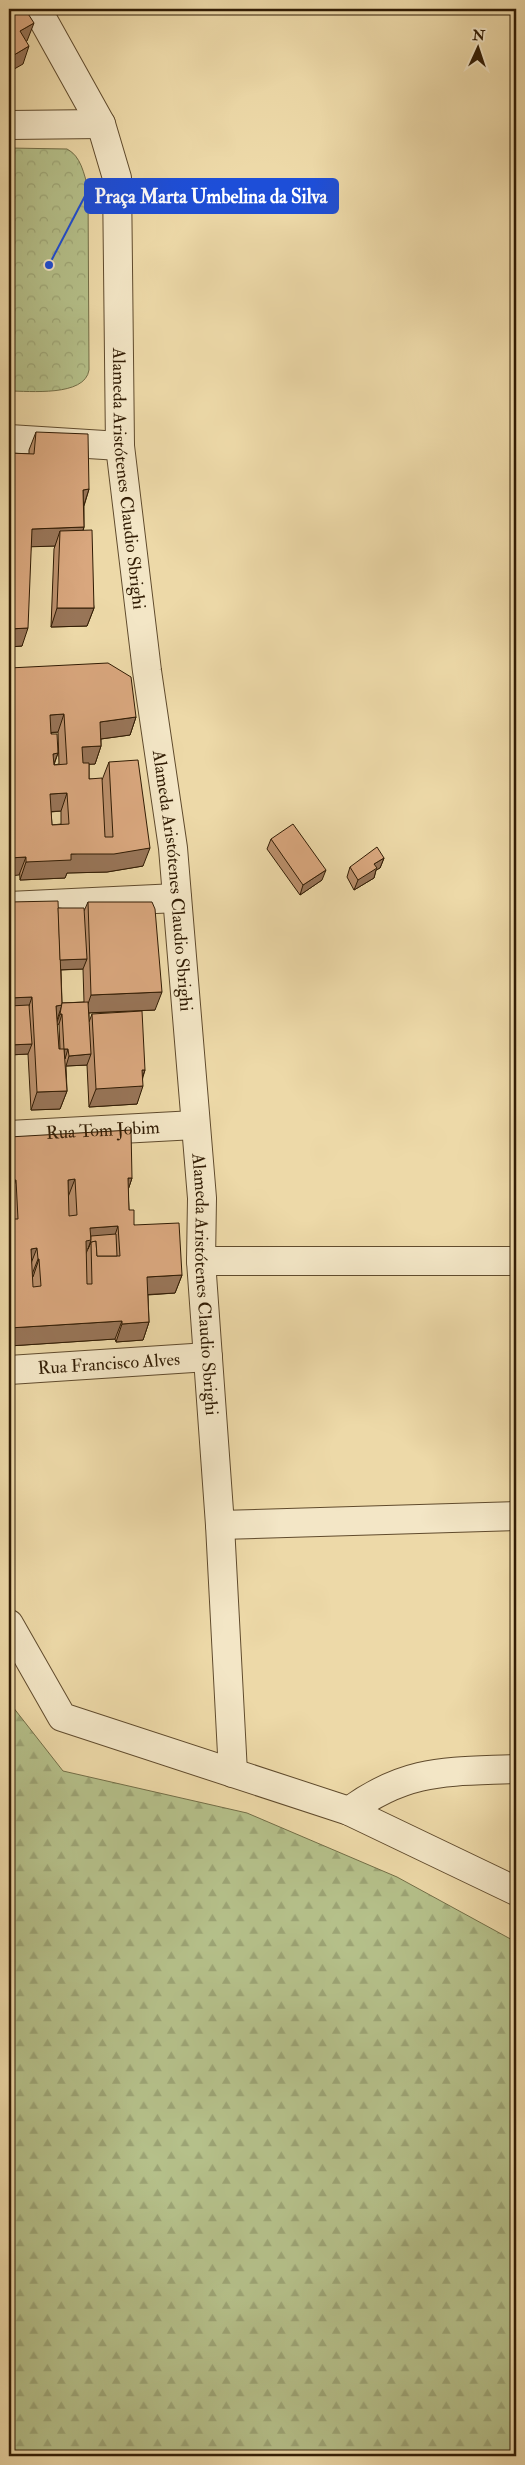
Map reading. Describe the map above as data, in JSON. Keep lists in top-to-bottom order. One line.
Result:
{"streets":{"street":["Alameda Aristótenes Claudio Sbrighi","Rua Tom Jobim","Rua Francisco Alves"]},"crossings":[["Alameda Aristótenes Claudio Sbrighi","Rua Tom Jobim"],["Alameda Aristótenes Claudio Sbrighi","Rua Francisco Alves"]],"places":["Praça Marta Umbelina da Silva"],"north":"top"}
